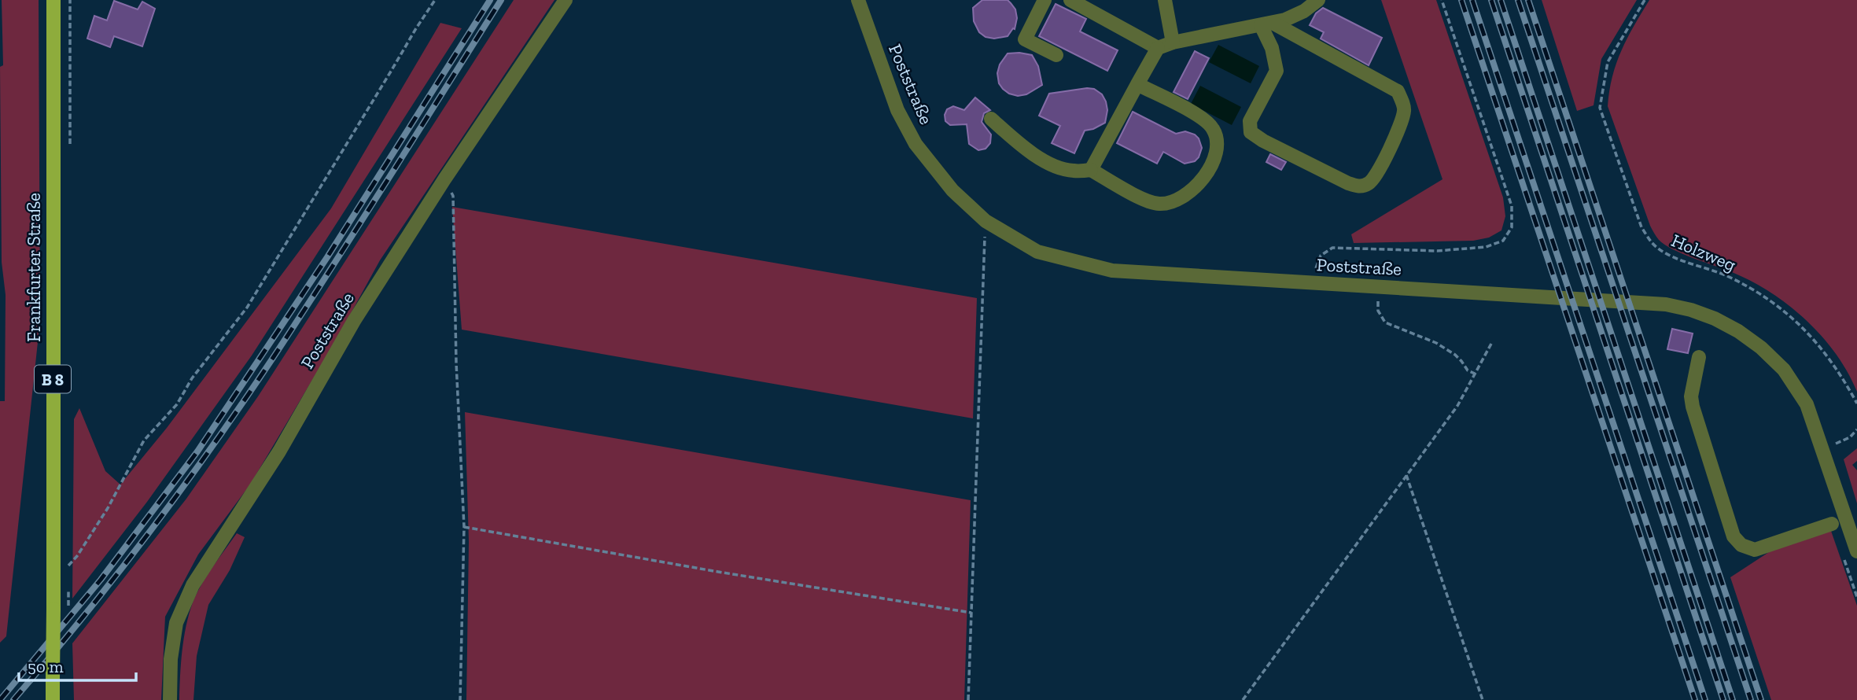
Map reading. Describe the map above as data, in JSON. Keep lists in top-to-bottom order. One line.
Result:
{"streets":{"main road":["Frankfurter Straße","B 8"],"street":["Poststraße"],"path":["Holzweg"]},"scale_bar":"50 m"}
